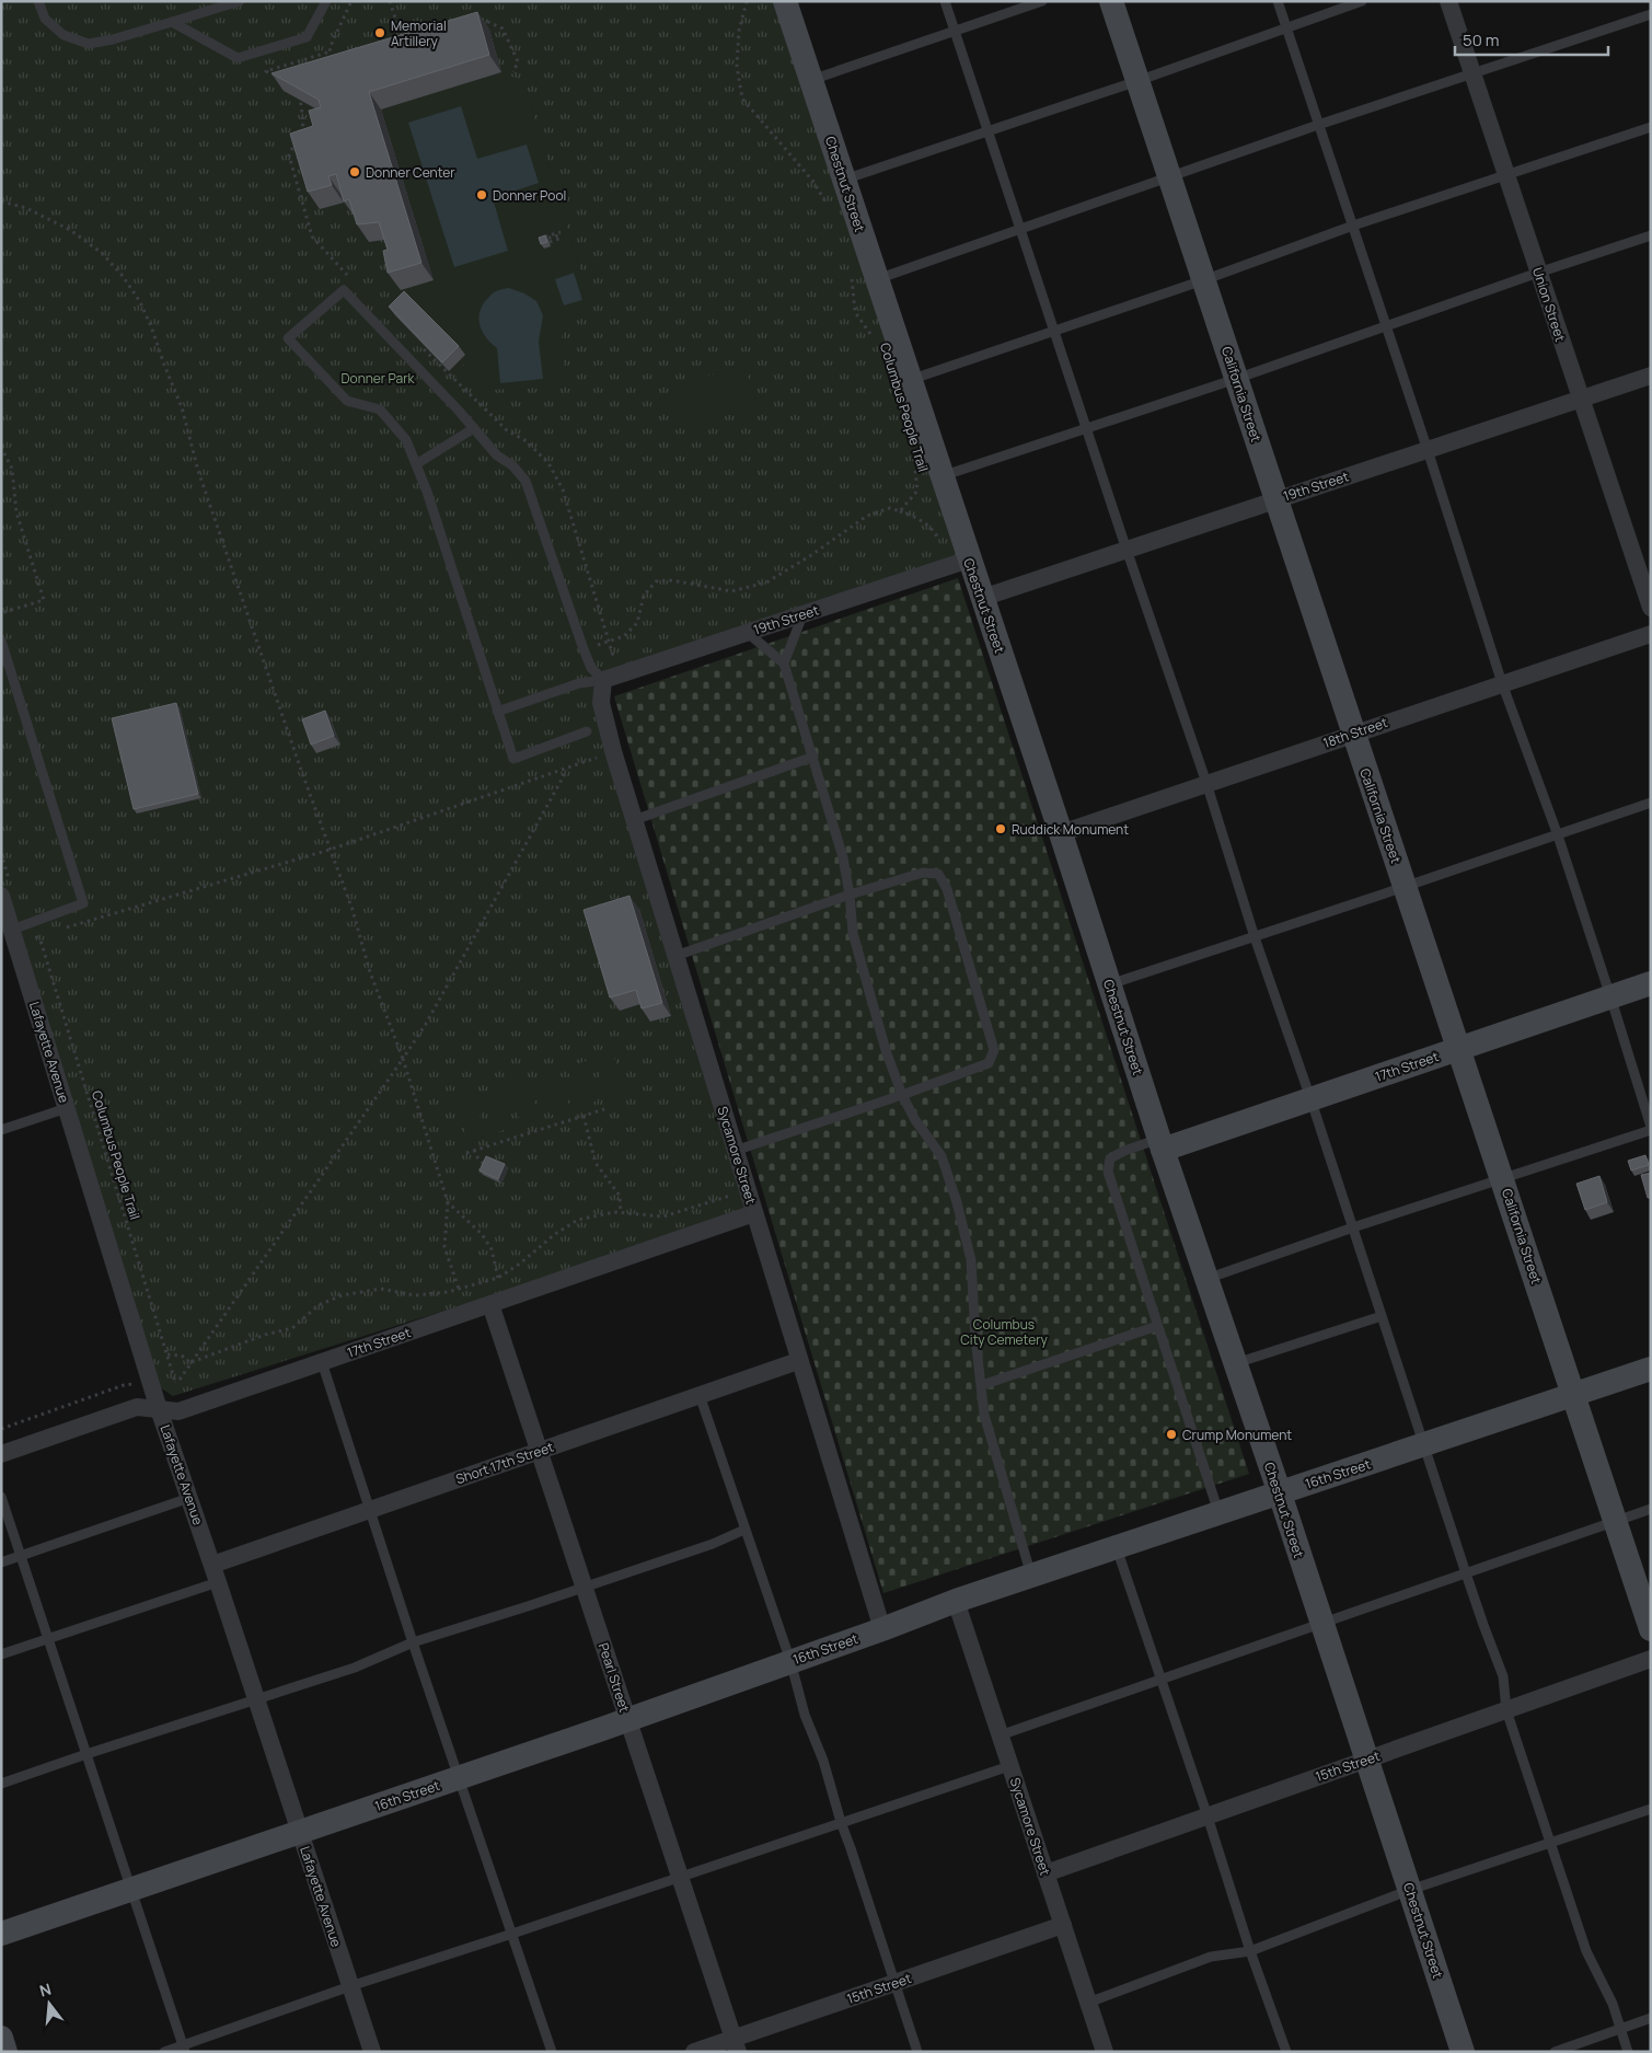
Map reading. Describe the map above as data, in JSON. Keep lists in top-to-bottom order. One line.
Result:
{"streets":{"street":["Chestnut Street","Union Street","California Street","19th Street","18th Street","Lafayette Avenue","17th Street","Sycamore Street","Short 17th Street","16th Street","Pearl Street","15th Street"],"path":["Columbus People Trail"]},"crossings":[["Chestnut Street","19th Street"],["Chestnut Street","18th Street"],["Chestnut Street","17th Street"],["Chestnut Street","16th Street"],["Chestnut Street","15th Street"],["Union Street","19th Street"],["California Street","19th Street"],["California Street","18th Street"],["California Street","17th Street"],["California Street","16th Street"],["19th Street","Sycamore Street"],["Lafayette Avenue","17th Street"],["Lafayette Avenue","Short 17th Street"],["Lafayette Avenue","16th Street"],["17th Street","Sycamore Street"],["17th Street","Pearl Street"],["Sycamore Street","Short 17th Street"],["Sycamore Street","16th Street"],["Sycamore Street","15th Street"],["Short 17th Street","Pearl Street"],["16th Street","Pearl Street"],["Pearl Street","15th Street"]],"parks":["Donner Park","Columbus City Cemetery"],"places":["Memorial Artillery","Donner Center","Donner Pool","Ruddick Monument","Crump Monument"],"scale_bar":"50 m","north":"top"}
